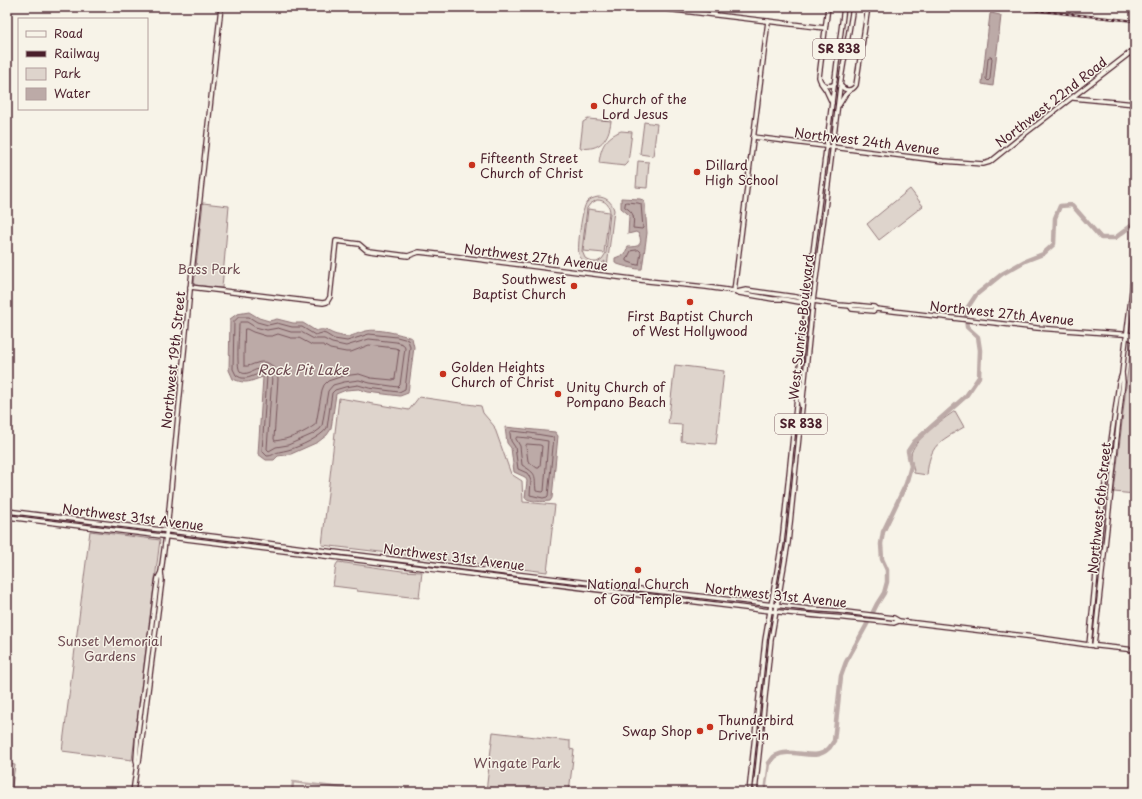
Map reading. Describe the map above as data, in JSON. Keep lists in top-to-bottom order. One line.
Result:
{"streets":{"main road":["SR 838","Northwest 22nd Road","Northwest 24th Avenue","Northwest 27th Avenue","West Sunrise Boulevard","Northwest 19th Street","Northwest 6th Street","Northwest 31st Avenue"]},"crossings":[["Northwest 22nd Road","Northwest 24th Avenue"],["Northwest 24th Avenue","West Sunrise Boulevard"],["Northwest 27th Avenue","West Sunrise Boulevard"],["Northwest 27th Avenue","Northwest 19th Street"],["Northwest 27th Avenue","Northwest 6th Street"],["West Sunrise Boulevard","Northwest 31st Avenue"],["Northwest 19th Street","Northwest 31st Avenue"],["Northwest 6th Street","Northwest 31st Avenue"]],"water":["Rock Pit Lake"],"parks":["Bass Park","Sunset Memorial Gardens","Wingate Park"],"places":["Church of the Lord Jesus","Fifteenth Street Church of Christ","Dillard High School","Southwest Baptist Church","First Baptist Church of West Hollywood","Golden Heights Church of Christ","Unity Church of Pompano Beach","National Church of God Temple","Thunderbird Drive-in","Swap Shop"],"legend":["Road","Railway","Park","Water"]}
